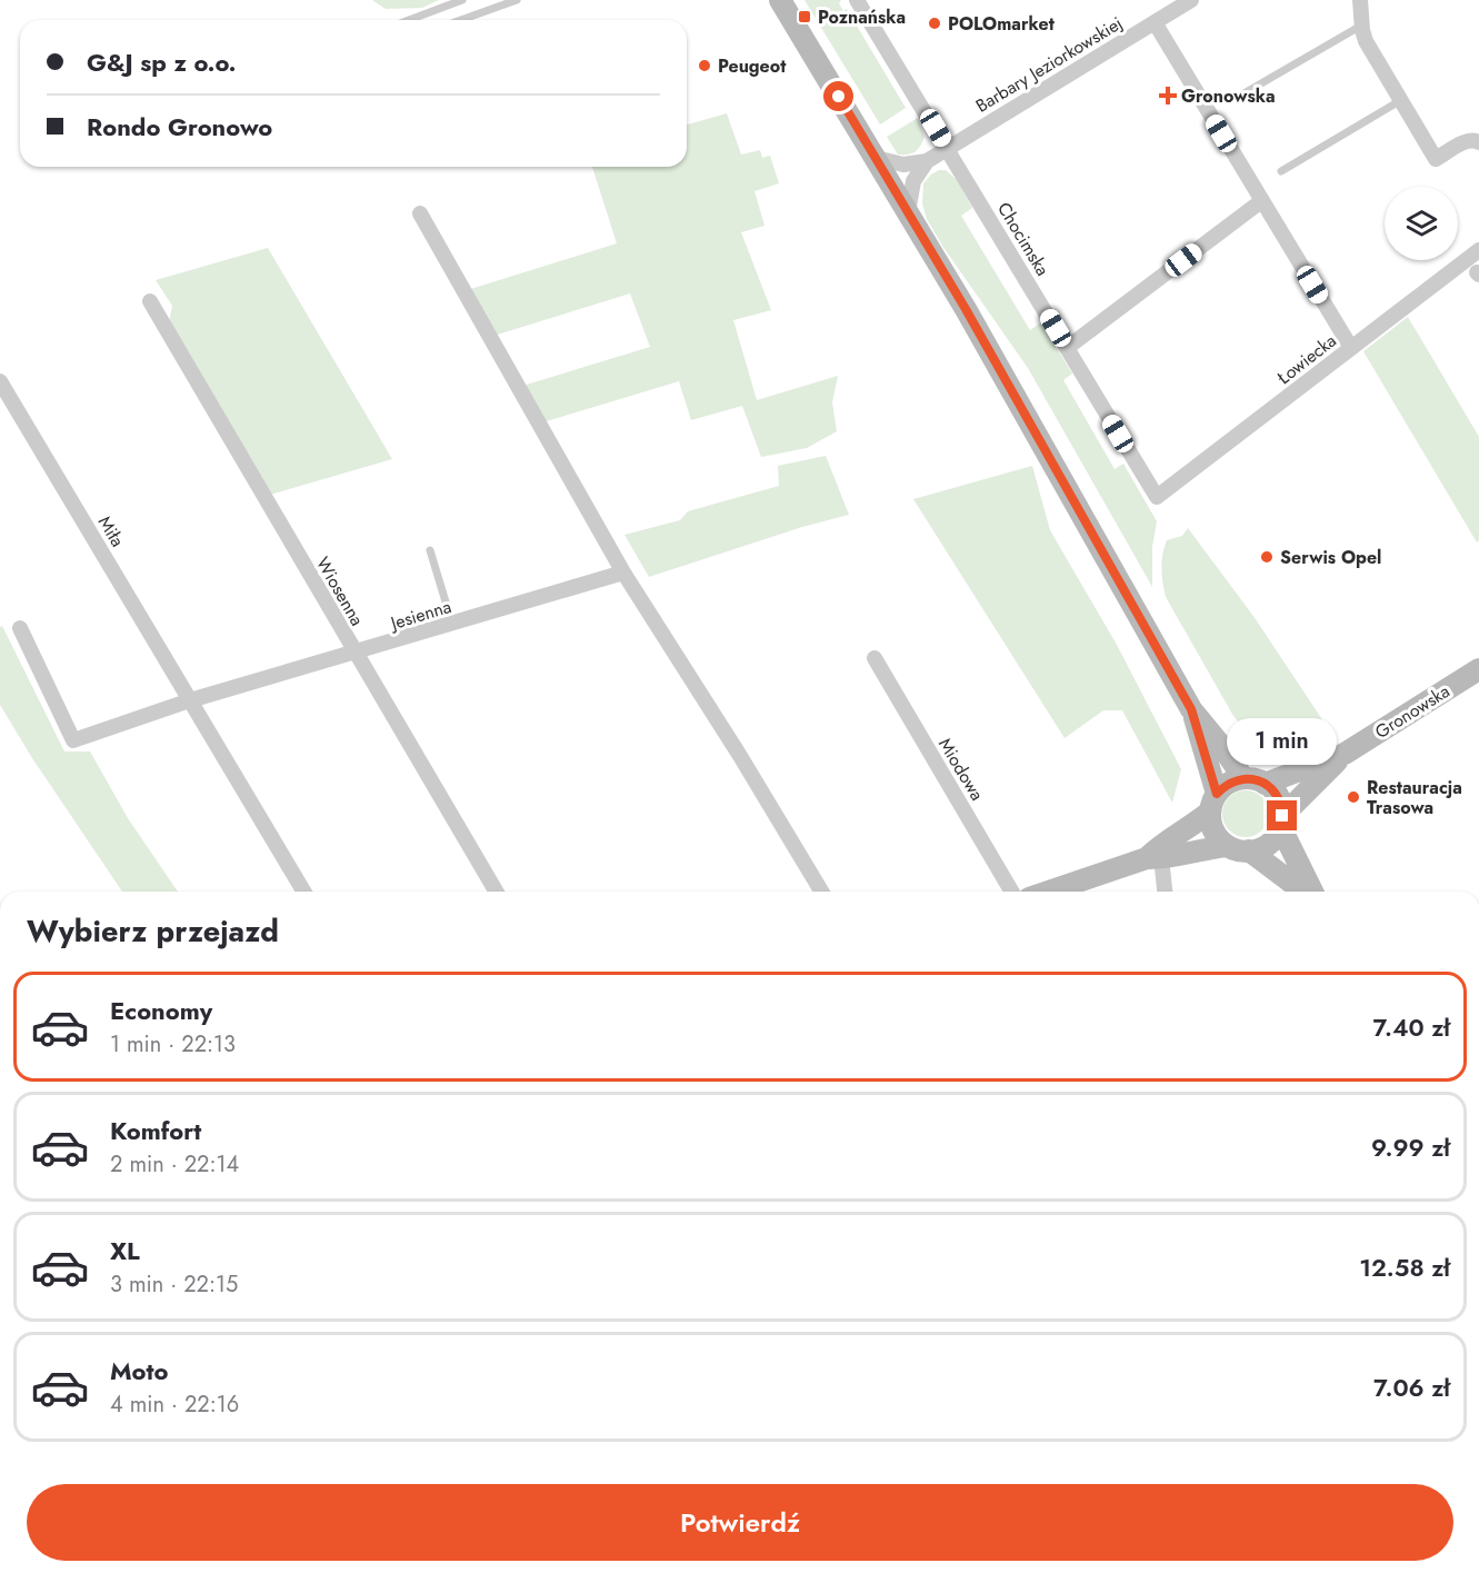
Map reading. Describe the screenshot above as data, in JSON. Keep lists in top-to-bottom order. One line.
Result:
{"streets":{"main road":["Gronowska"],"street":["Barbary Jeziorkowskiej","Chocimska","Łowiecka","Miła","Wiosenna","Jesienna","Miodowa"]},"crossings":[["Barbary Jeziorkowskiej","Chocimska"],["Chocimska","Łowiecka"],["Miła","Jesienna"],["Wiosenna","Jesienna"]],"places":{"transit":["Poznańska"],"other":["POLOmarket","Peugeot","Serwis Opel","Restauracja Trasowa"],"health":["Gronowska"]},"page":{"banner":["G&J sp z o.o.","Rondo Gronowo"],"bubble":"1 min","heading":"Wybierz przejazd","list":[{"name":"Economy","note":"1 min · 22:13","value":"7.40 zł"},{"name":"Komfort","note":"2 min · 22:14","value":"9.99 zł"},{"name":"XL","note":"3 min · 22:15","value":"12.58 zł"},{"name":"Moto","note":"4 min · 22:16","value":"7.06 zł"}],"buttons":"Potwierdź"}}
